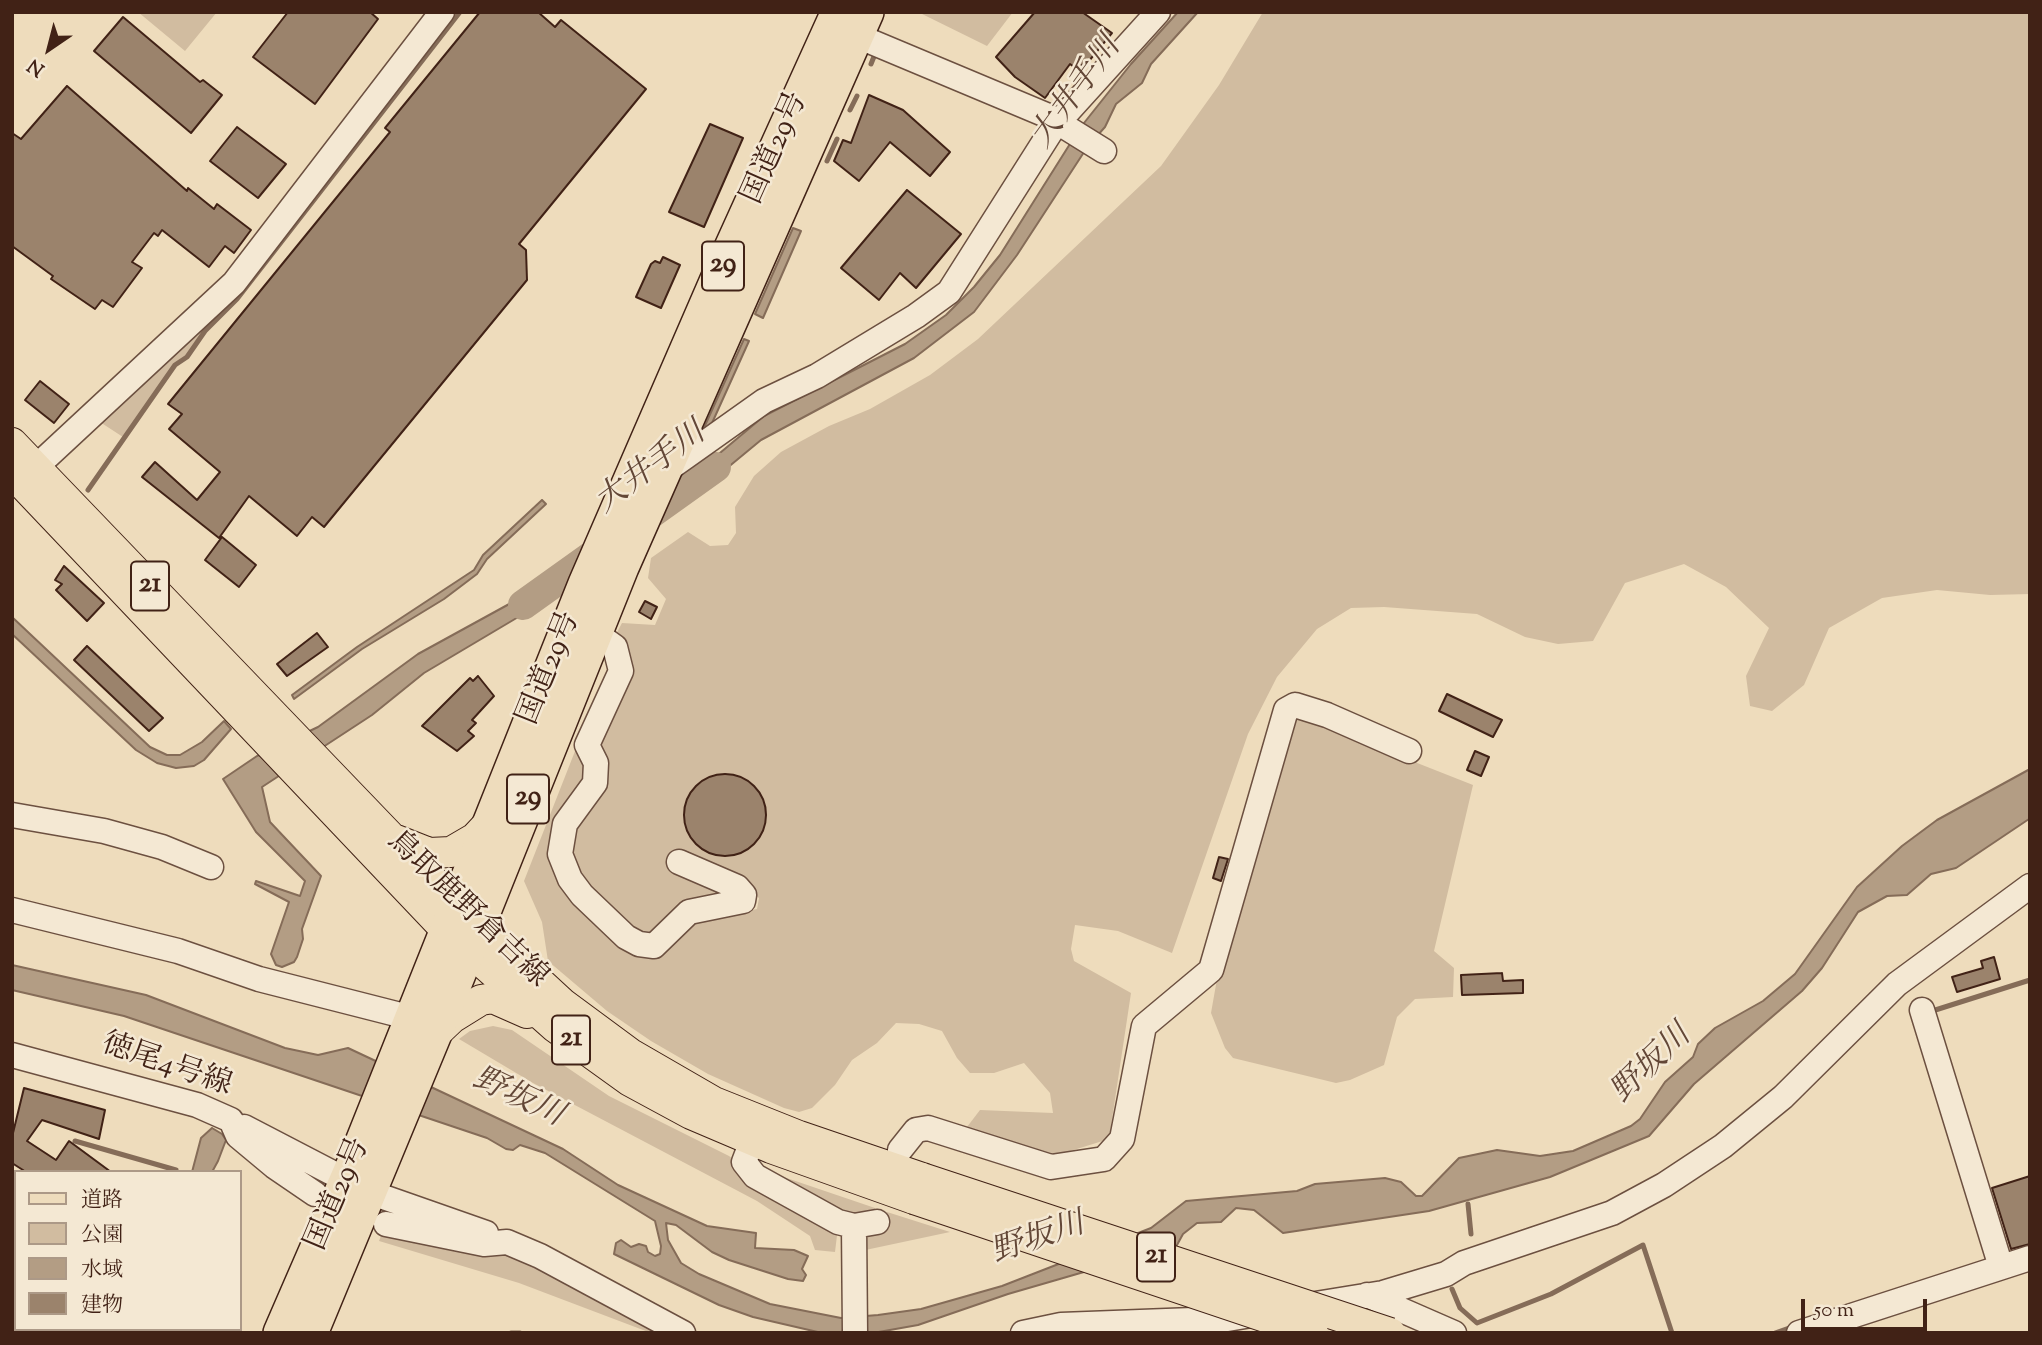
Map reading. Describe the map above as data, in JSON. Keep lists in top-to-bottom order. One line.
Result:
{"streets":{"highway":["国道29号","29"],"main road":["21","鳥取鹿野倉吉線"],"street":["徳尾4号線"]},"crossings":[["国道29号","鳥取鹿野倉吉線"],["国道29号","徳尾4号線"]],"water":["大井手川","野坂川"],"legend":["道路","公園","水域","建物"],"scale_bar":"50 m","north":"bottom left"}
